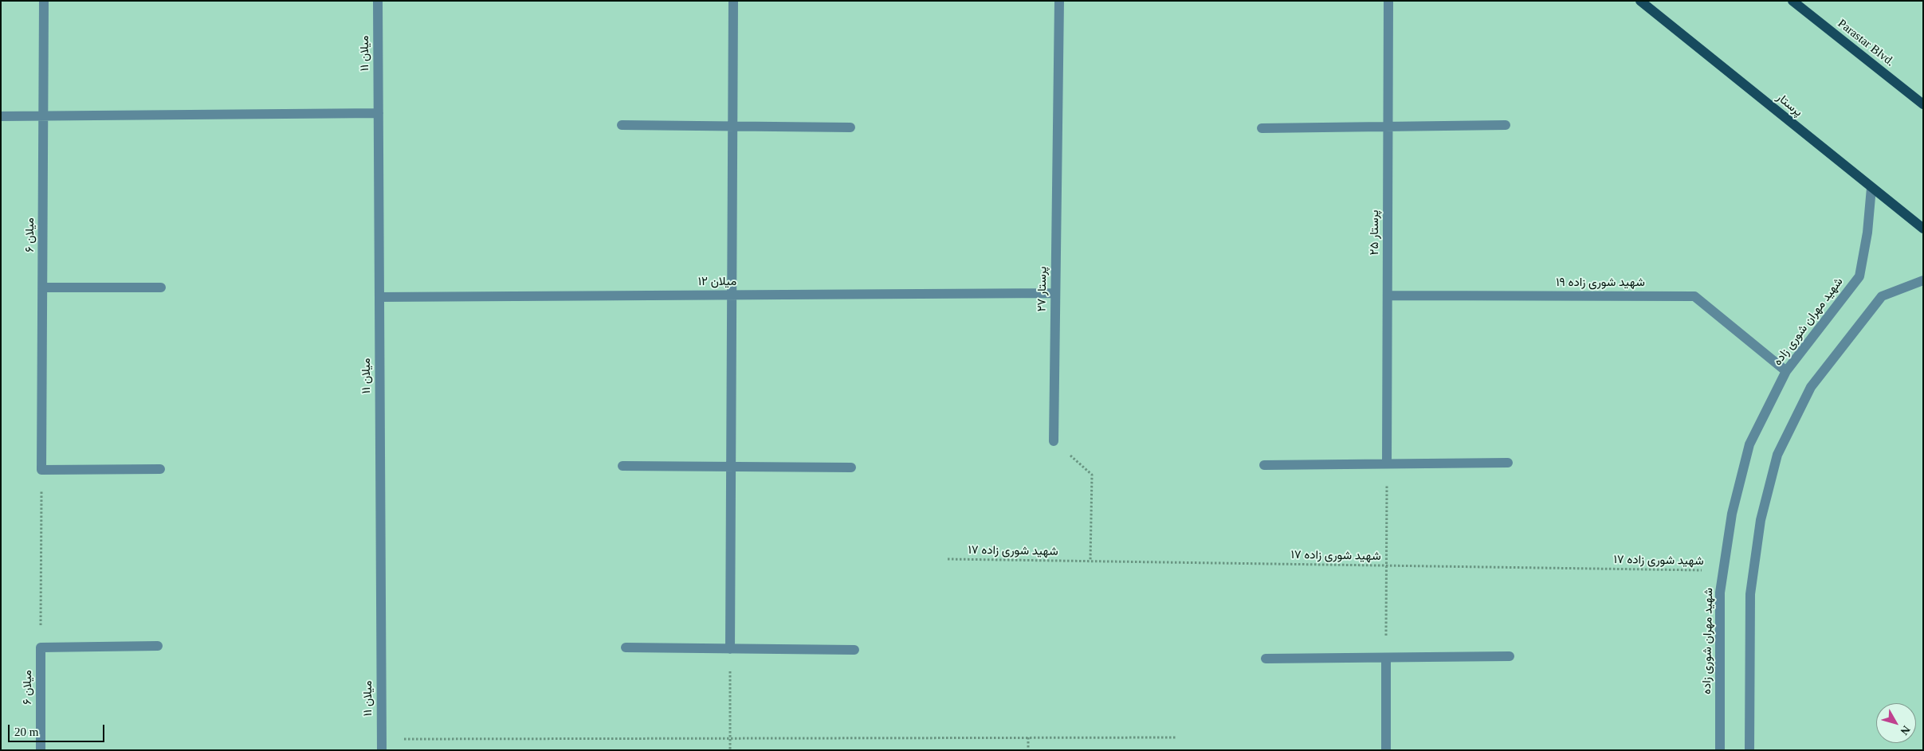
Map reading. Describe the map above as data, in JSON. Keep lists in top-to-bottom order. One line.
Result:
{"streets":{"main road":["Parastar Blvd.","پرستار"],"street":["میلان ۱۱","پرستار ۲۵","میلان ۶","میلان ۱۲","شهید شوری زاده ۱۹","پرستار ۲۷","شهید مهران شوری زاده"],"path":["شهید شوری زاده ۱۷"]},"crossings":[["میلان ۱۱","میلان ۱۲"],["پرستار","شهید مهران شوری زاده"],["پرستار ۲۵","شهید شوری زاده ۱۹"],["میلان ۱۲","پرستار ۲۷"],["شهید شوری زاده ۱۹","شهید مهران شوری زاده"],["شهید مهران شوری زاده","شهید شوری زاده ۱۷"]],"scale_bar":"20 m","north":"bottom right"}
